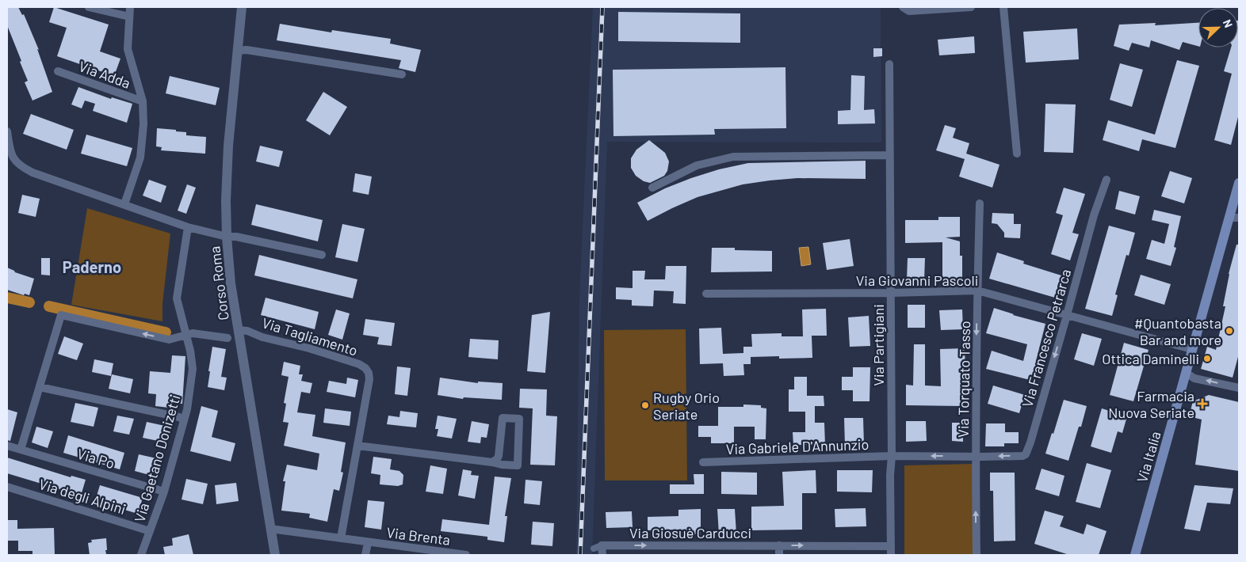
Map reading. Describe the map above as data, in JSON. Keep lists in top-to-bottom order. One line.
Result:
{"streets":{"main road":["Via Italia"],"street":["Via Adda","Via Giovanni Pascoli","Corso Roma","Via Tagliamento","Via Francesco Petrarca","Via Partigiani","Via Torquato Tasso","Via Gabriele D'Annunzio","Via Po","Via Gaetano Donizetti","Via degli Alpini","Via Giosuè Carducci","Via Brenta"]},"crossings":[["Via Giovanni Pascoli","Via Francesco Petrarca"],["Via Giovanni Pascoli","Via Partigiani"],["Via Giovanni Pascoli","Via Torquato Tasso"],["Via Giovanni Pascoli","Via Italia"],["Corso Roma","Via Tagliamento"],["Corso Roma","Via Brenta"],["Via Tagliamento","Via Brenta"],["Via Francesco Petrarca","Via Torquato Tasso"],["Via Francesco Petrarca","Via Gabriele D'Annunzio"],["Via Partigiani","Via Gabriele D'Annunzio"],["Via Partigiani","Via Giosuè Carducci"],["Via Torquato Tasso","Via Gabriele D'Annunzio"],["Via Po","Via Gaetano Donizetti"],["Via Gaetano Donizetti","Via degli Alpini"]],"one_way":["Via Francesco Petrarca","Via Giosuè Carducci"],"districts":["Paderno"],"places":{"other":["#Quantobasta Bar and more","Ottica Daminelli","Rugby Orio Seriate"],"health":["Farmacia Nuova Seriate"]},"north":"top right"}
